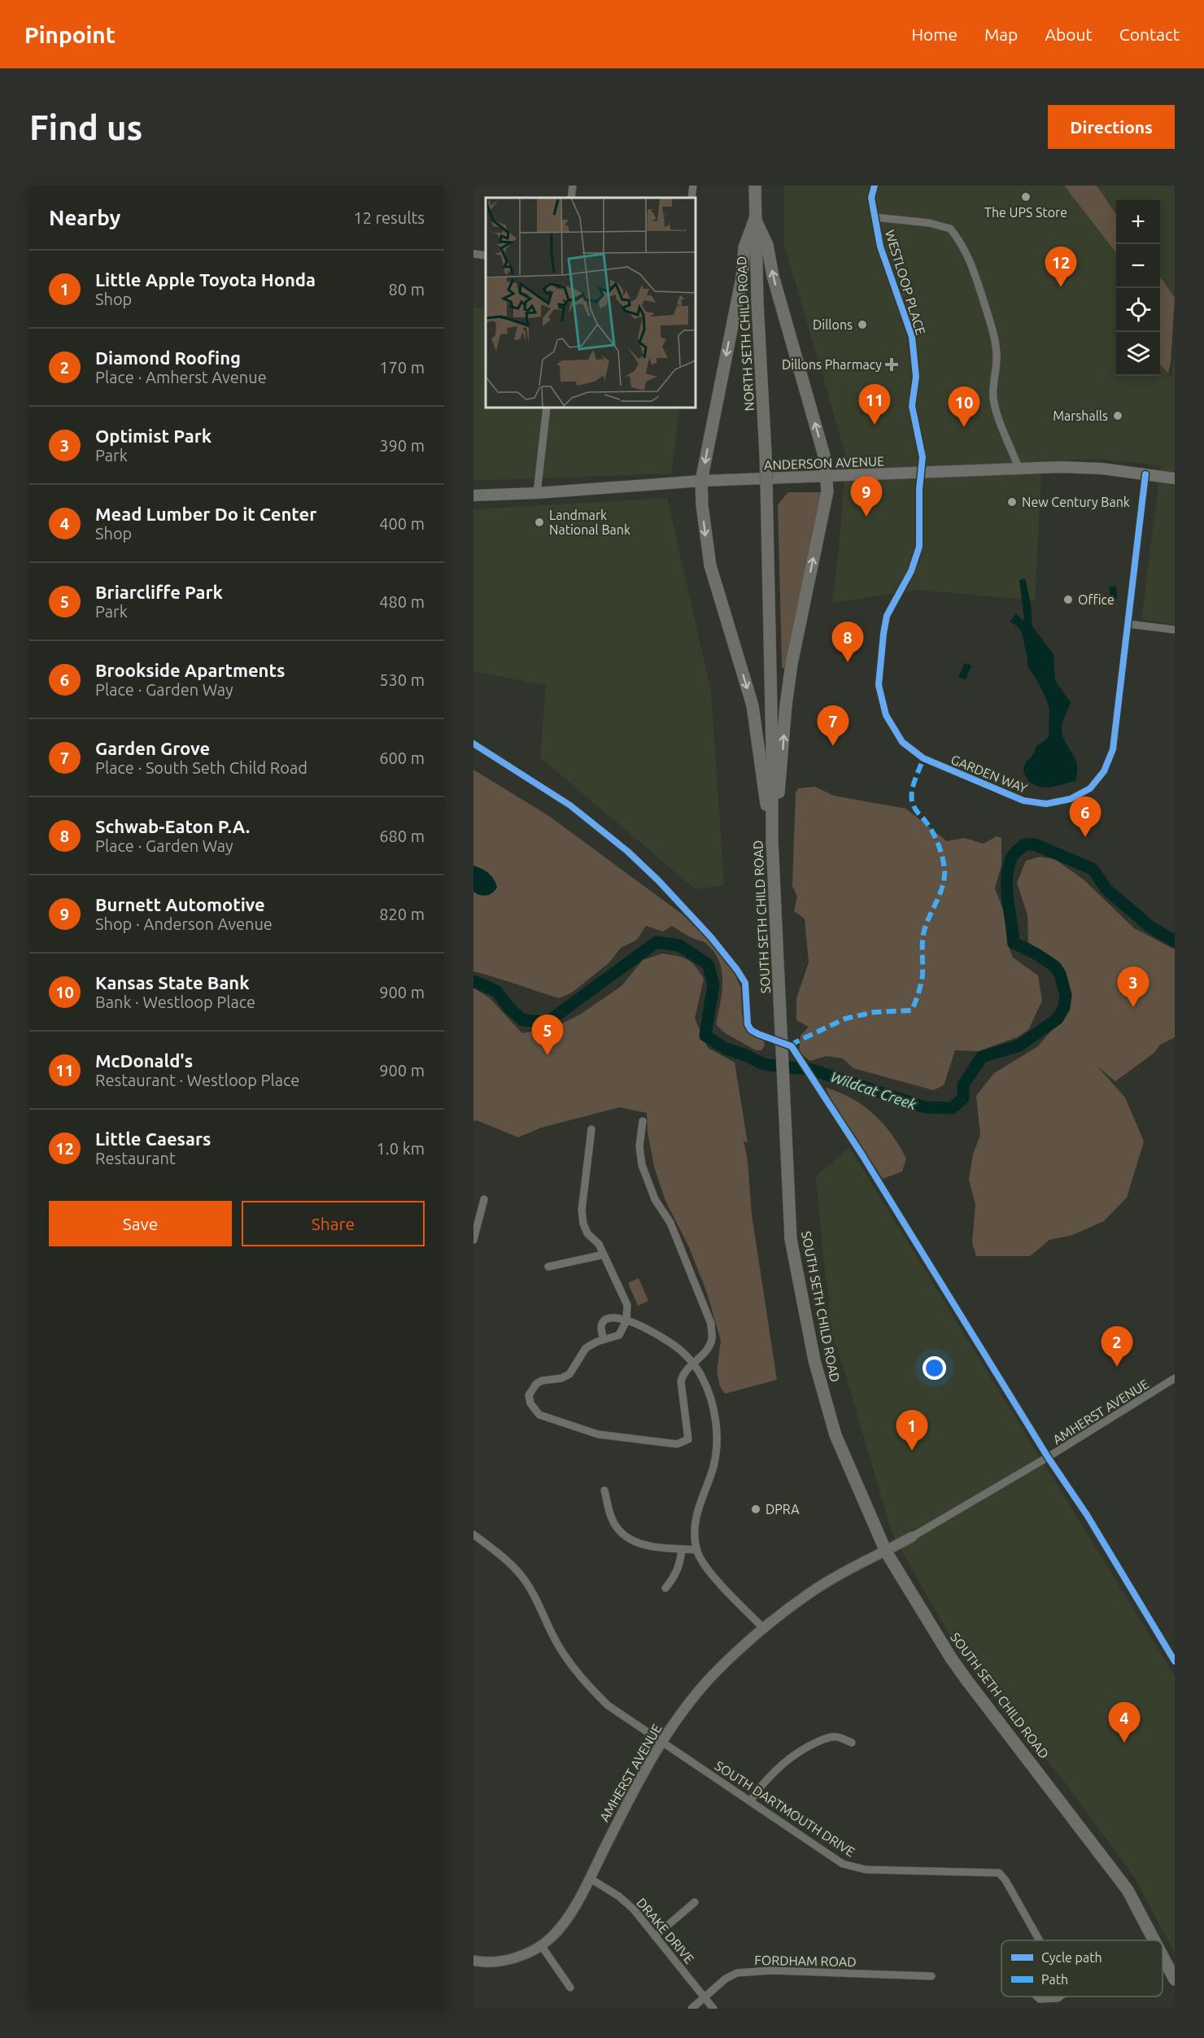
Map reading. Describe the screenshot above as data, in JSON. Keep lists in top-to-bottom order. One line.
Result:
{"streets":{"main road":["NORTH SETH CHILD ROAD","ANDERSON AVENUE","SOUTH SETH CHILD ROAD"],"street":["WESTLOOP PLACE","GARDEN WAY","AMHERST AVENUE","SOUTH DARTMOUTH DRIVE","DRAKE DRIVE","FORDHAM ROAD"]},"crossings":[["WESTLOOP PLACE","ANDERSON AVENUE"],["WESTLOOP PLACE","GARDEN WAY"],["NORTH SETH CHILD ROAD","SOUTH SETH CHILD ROAD"],["ANDERSON AVENUE","GARDEN WAY"],["SOUTH SETH CHILD ROAD","AMHERST AVENUE"],["AMHERST AVENUE","SOUTH DARTMOUTH DRIVE"],["AMHERST AVENUE","DRAKE DRIVE"],["DRAKE DRIVE","FORDHAM ROAD"]],"water":["Wildcat Creek"],"places":{"other":["The UPS Store","Dillons","Marshalls","New Century Bank","Landmark National Bank","Office","DPRA"],"health":["Dillons Pharmacy"]},"legend":["Cycle path","Path"],"page":{"header":"Pinpoint","nav":["Home","Map","About","Contact"],"buttons":["Directions",["Save","Share"]],"title":"Find us","heading":["Nearby","12 results"],"map_buttons":["+","−"],"pins":["12","11","10","9","8","7","6","3","5","2","1","4"],"list":[{"mark":"1","name":"Little Apple Toyota Honda","note":"Shop","value":"80 m"},{"mark":"2","name":"Diamond Roofing","note":"Place · Amherst Avenue","value":"170 m"},{"mark":"3","name":"Optimist Park","note":"Park","value":"390 m"},{"mark":"4","name":"Mead Lumber Do it Center","note":"Shop","value":"400 m"},{"mark":"5","name":"Briarcliffe Park","note":"Park","value":"480 m"},{"mark":"6","name":"Brookside Apartments","note":"Place · Garden Way","value":"530 m"},{"mark":"7","name":"Garden Grove","note":"Place · South Seth Child Road","value":"600 m"},{"mark":"8","name":"Schwab-Eaton P.A.","note":"Place · Garden Way","value":"680 m"},{"mark":"9","name":"Burnett Automotive","note":"Shop · Anderson Avenue","value":"820 m"},{"mark":"10","name":"Kansas State Bank","note":"Bank · Westloop Place","value":"900 m"},{"mark":"11","name":"McDonald's","note":"Restaurant · Westloop Place","value":"900 m"},{"mark":"12","name":"Little Caesars","note":"Restaurant","value":"1.0 km"}]}}
